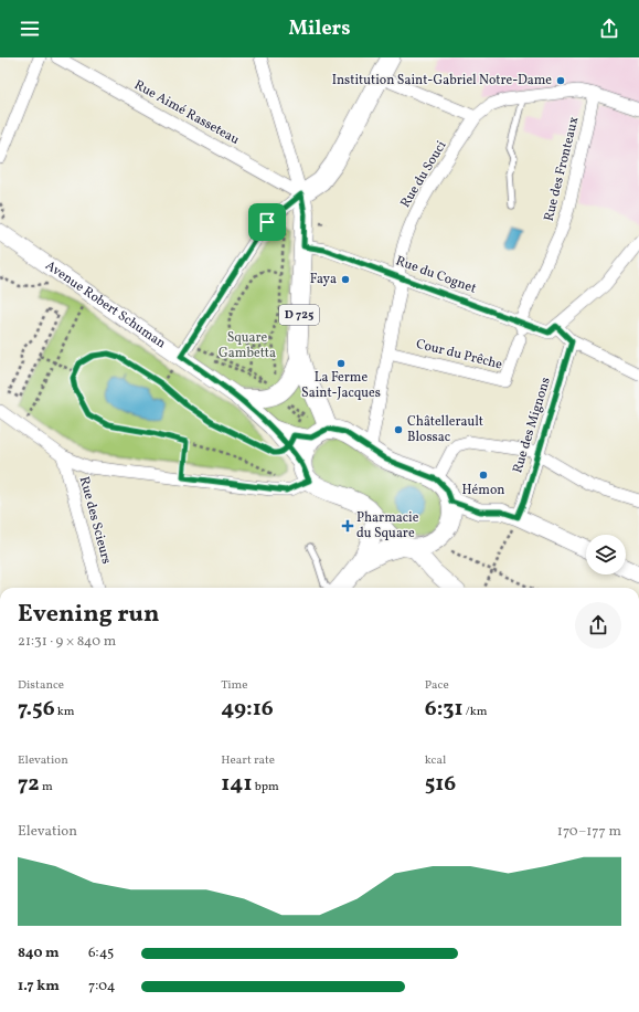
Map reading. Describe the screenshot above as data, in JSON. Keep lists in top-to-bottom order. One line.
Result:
{"streets":{"main road":["Avenue Robert Schuman","D 725"],"street":["Rue Aimé Rasseteau","Rue des Fronteaux","Rue du Souci","Rue du Cognet","Cour du Prêche","Rue des Mignons","Rue des Scieurs"]},"crossings":[["Rue Aimé Rasseteau","D 725"],["Rue des Fronteaux","Rue du Cognet"],["Rue des Fronteaux","Cour du Prêche"],["Rue du Souci","Rue du Cognet"],["Rue du Souci","Cour du Prêche"],["Rue du Cognet","D 725"],["Rue du Cognet","Cour du Prêche"],["Avenue Robert Schuman","D 725"]],"parks":["Square Gambetta"],"places":{"other":["Institution Saint-Gabriel Notre-Dame","Faya","La Ferme Saint-Jacques","Châtellerault Blossac","Hémon"],"health":["Pharmacie du Square"]},"page":{"header":"Milers","heading":["Evening run","21:31 · 9 × 840 m"],"stats":[["Distance","7.56 km"],["Time","49:16"],["Pace","6:31 /km"],["Elevation","72 m"],["Heart rate","141 bpm"],["kcal","516"]],"chart":["Elevation","170–177 m"],"list":[{"name":"840 m","note":"6:45"},{"name":"1.7 km","note":"7:04"}]}}
